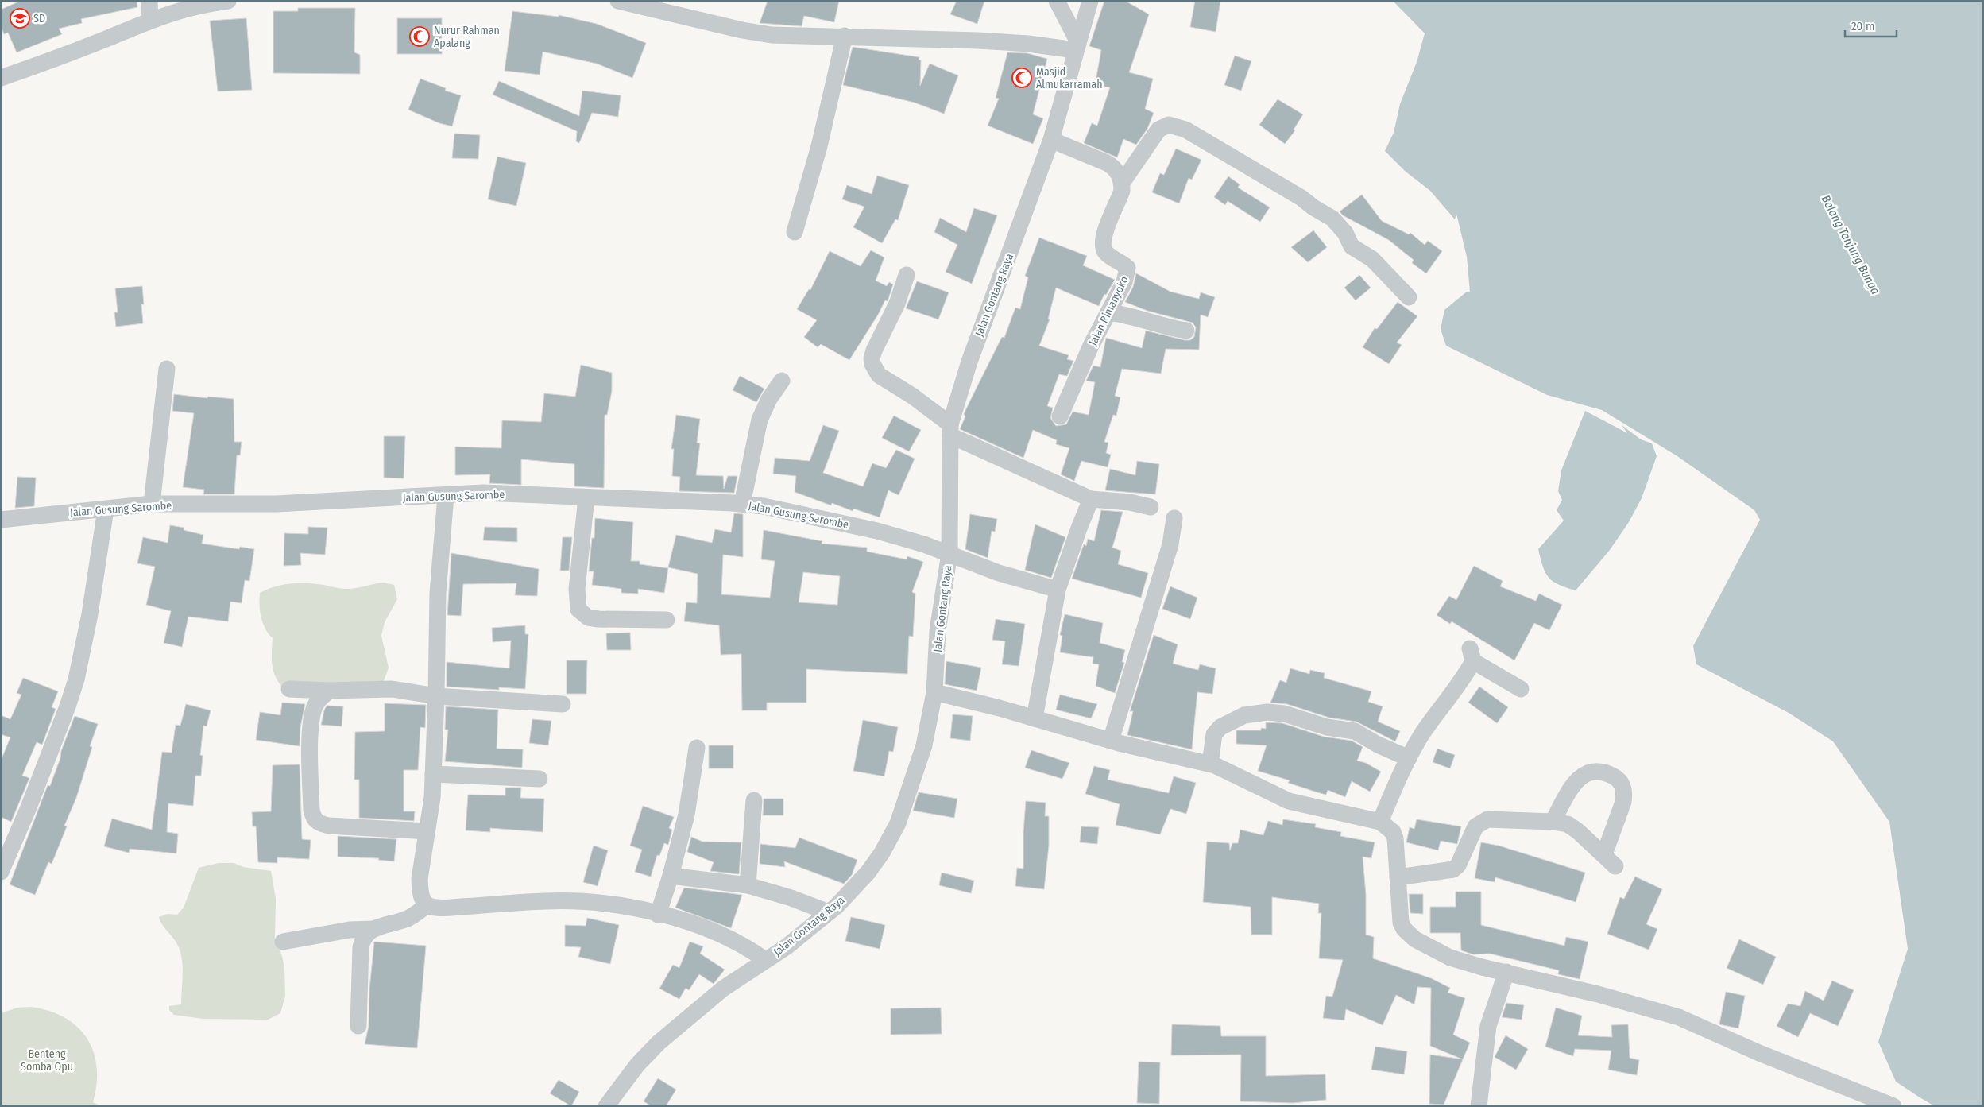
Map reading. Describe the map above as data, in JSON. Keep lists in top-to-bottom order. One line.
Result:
{"streets":{"street":["Jalan Gontang Raya","Jalan Rimanyoko","Jalan Gusung Sarombe"]},"crossings":[["Jalan Gontang Raya","Jalan Gusung Sarombe"]],"water":["Balang Tanjung Bunga"],"parks":["Benteng Somba Opu"],"places":{"school or university":["SD"],"mosque":["Nurur Rahman Apalang","Masjid Almukarramah"]},"scale_bar":"20 m"}
